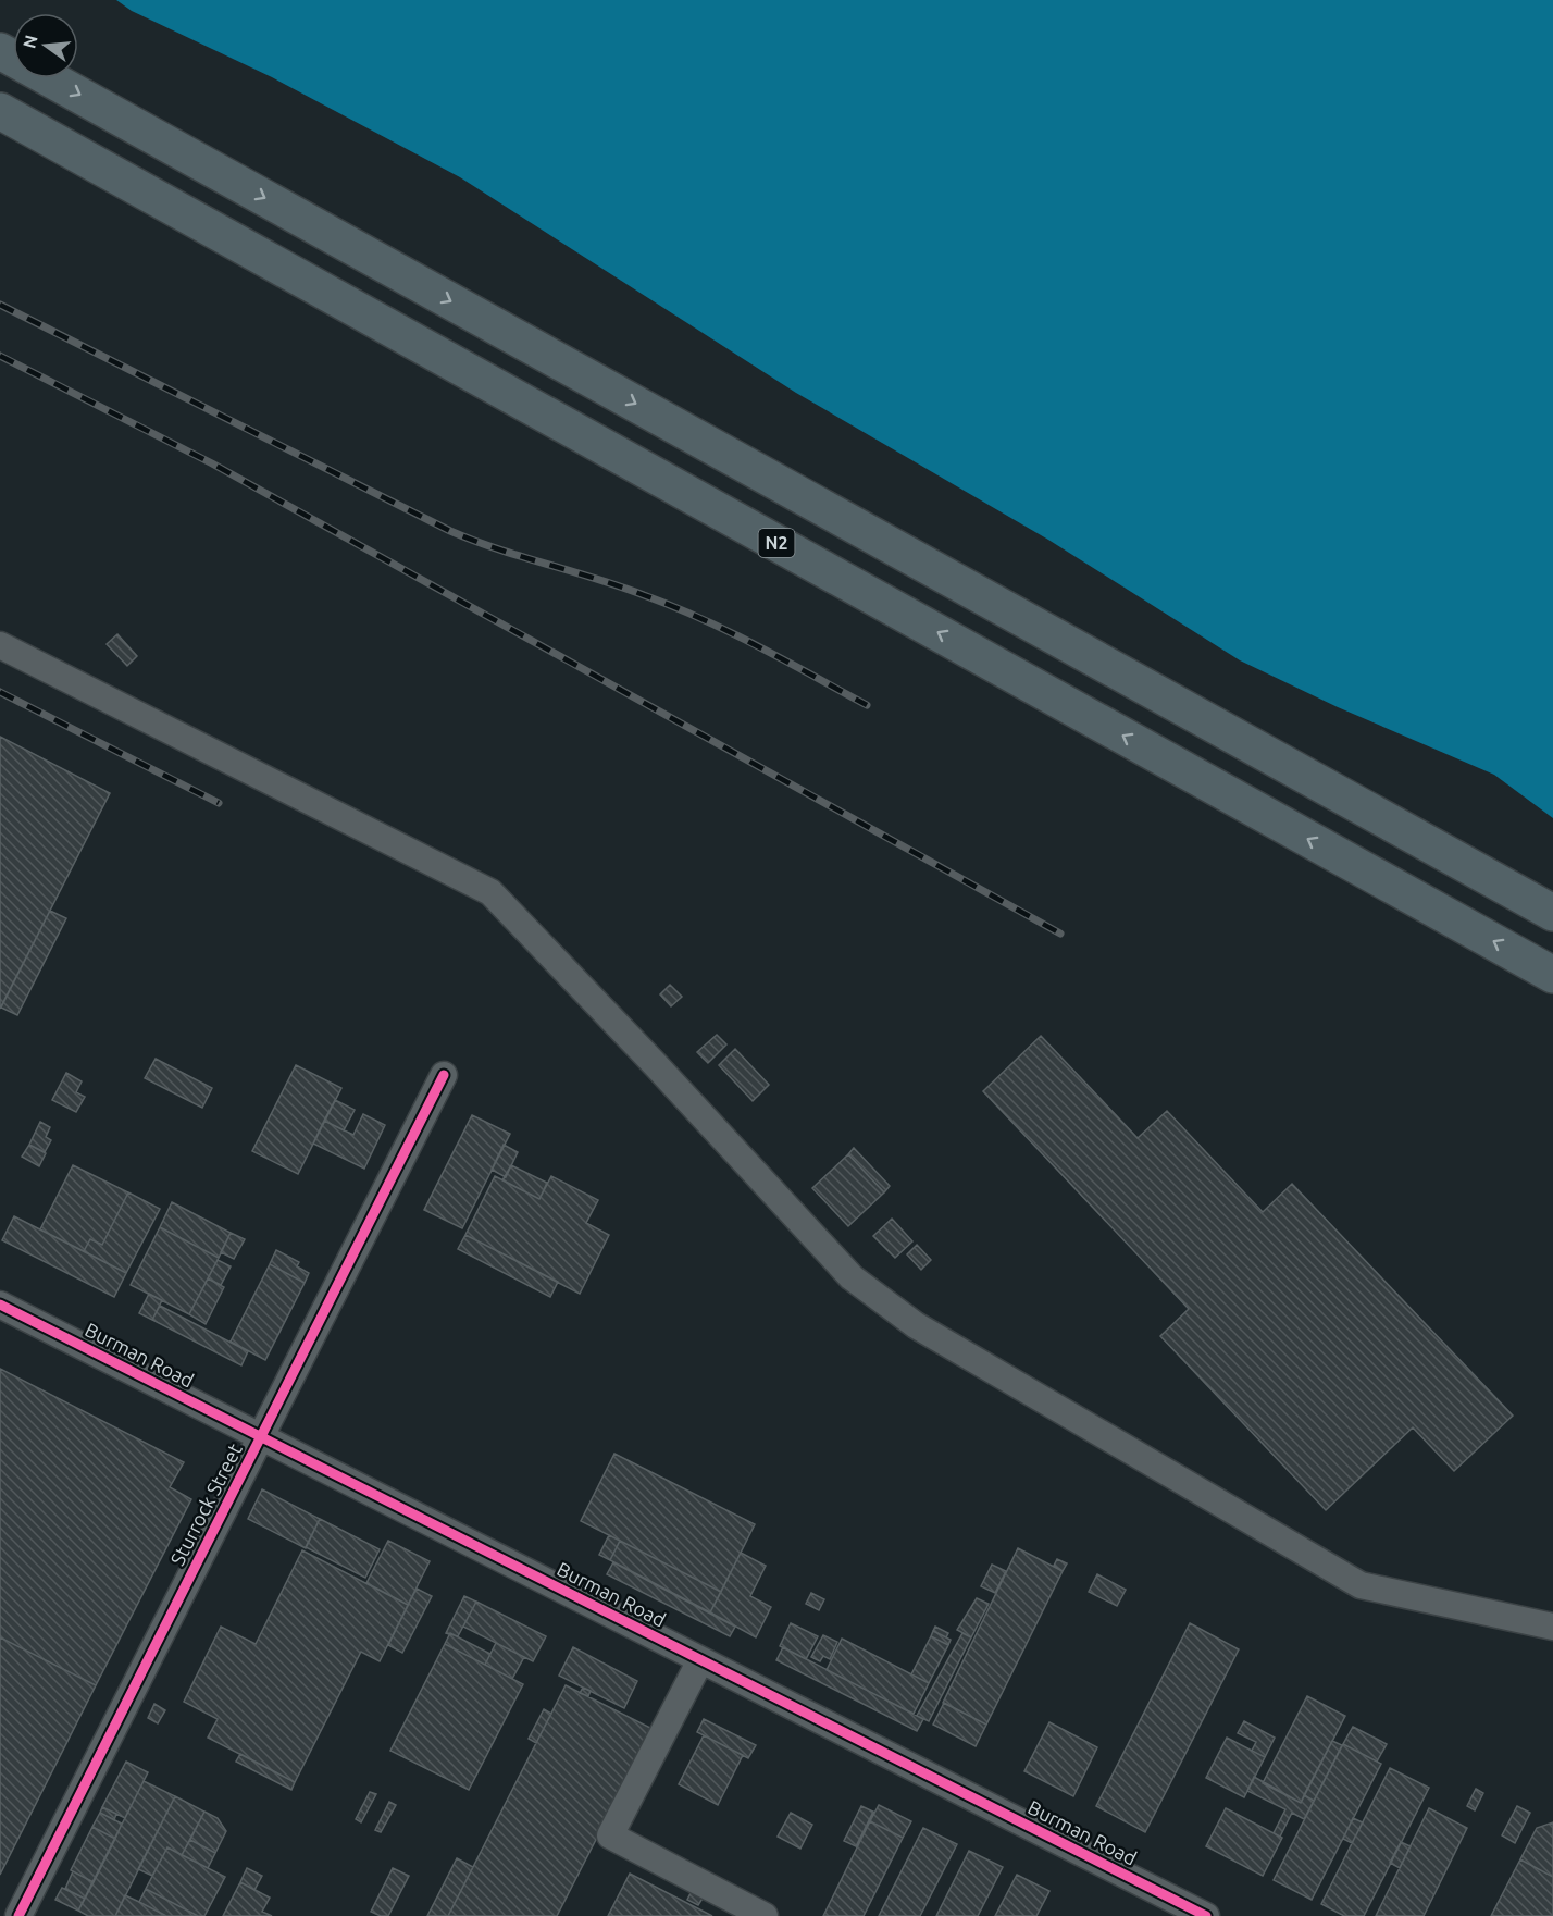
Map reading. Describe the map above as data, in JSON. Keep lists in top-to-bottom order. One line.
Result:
{"streets":{"highway":["N2"],"street":["Burman Road","Sturrock Street"]},"crossings":[["Burman Road","Sturrock Street"]],"north":"left"}
